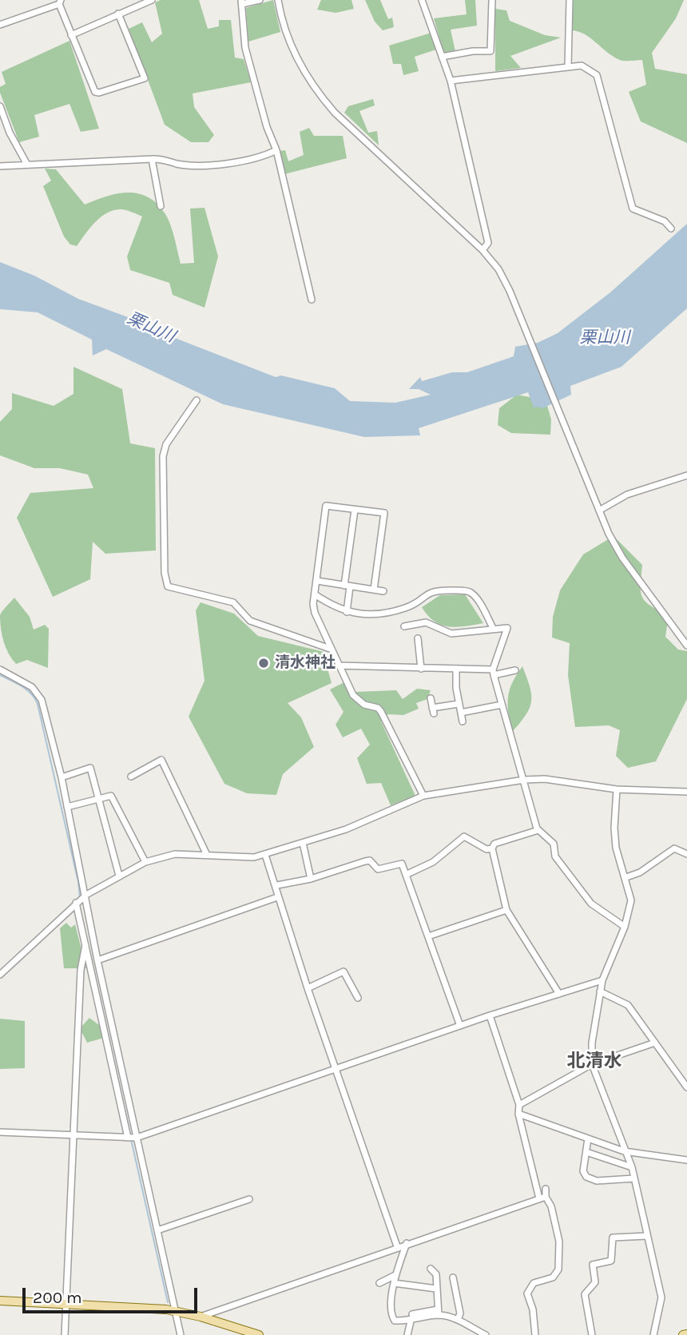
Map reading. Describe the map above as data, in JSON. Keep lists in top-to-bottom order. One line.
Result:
{"districts":["北清水"],"water":["栗山川"],"places":["清水神社"],"scale_bar":"200 m"}
